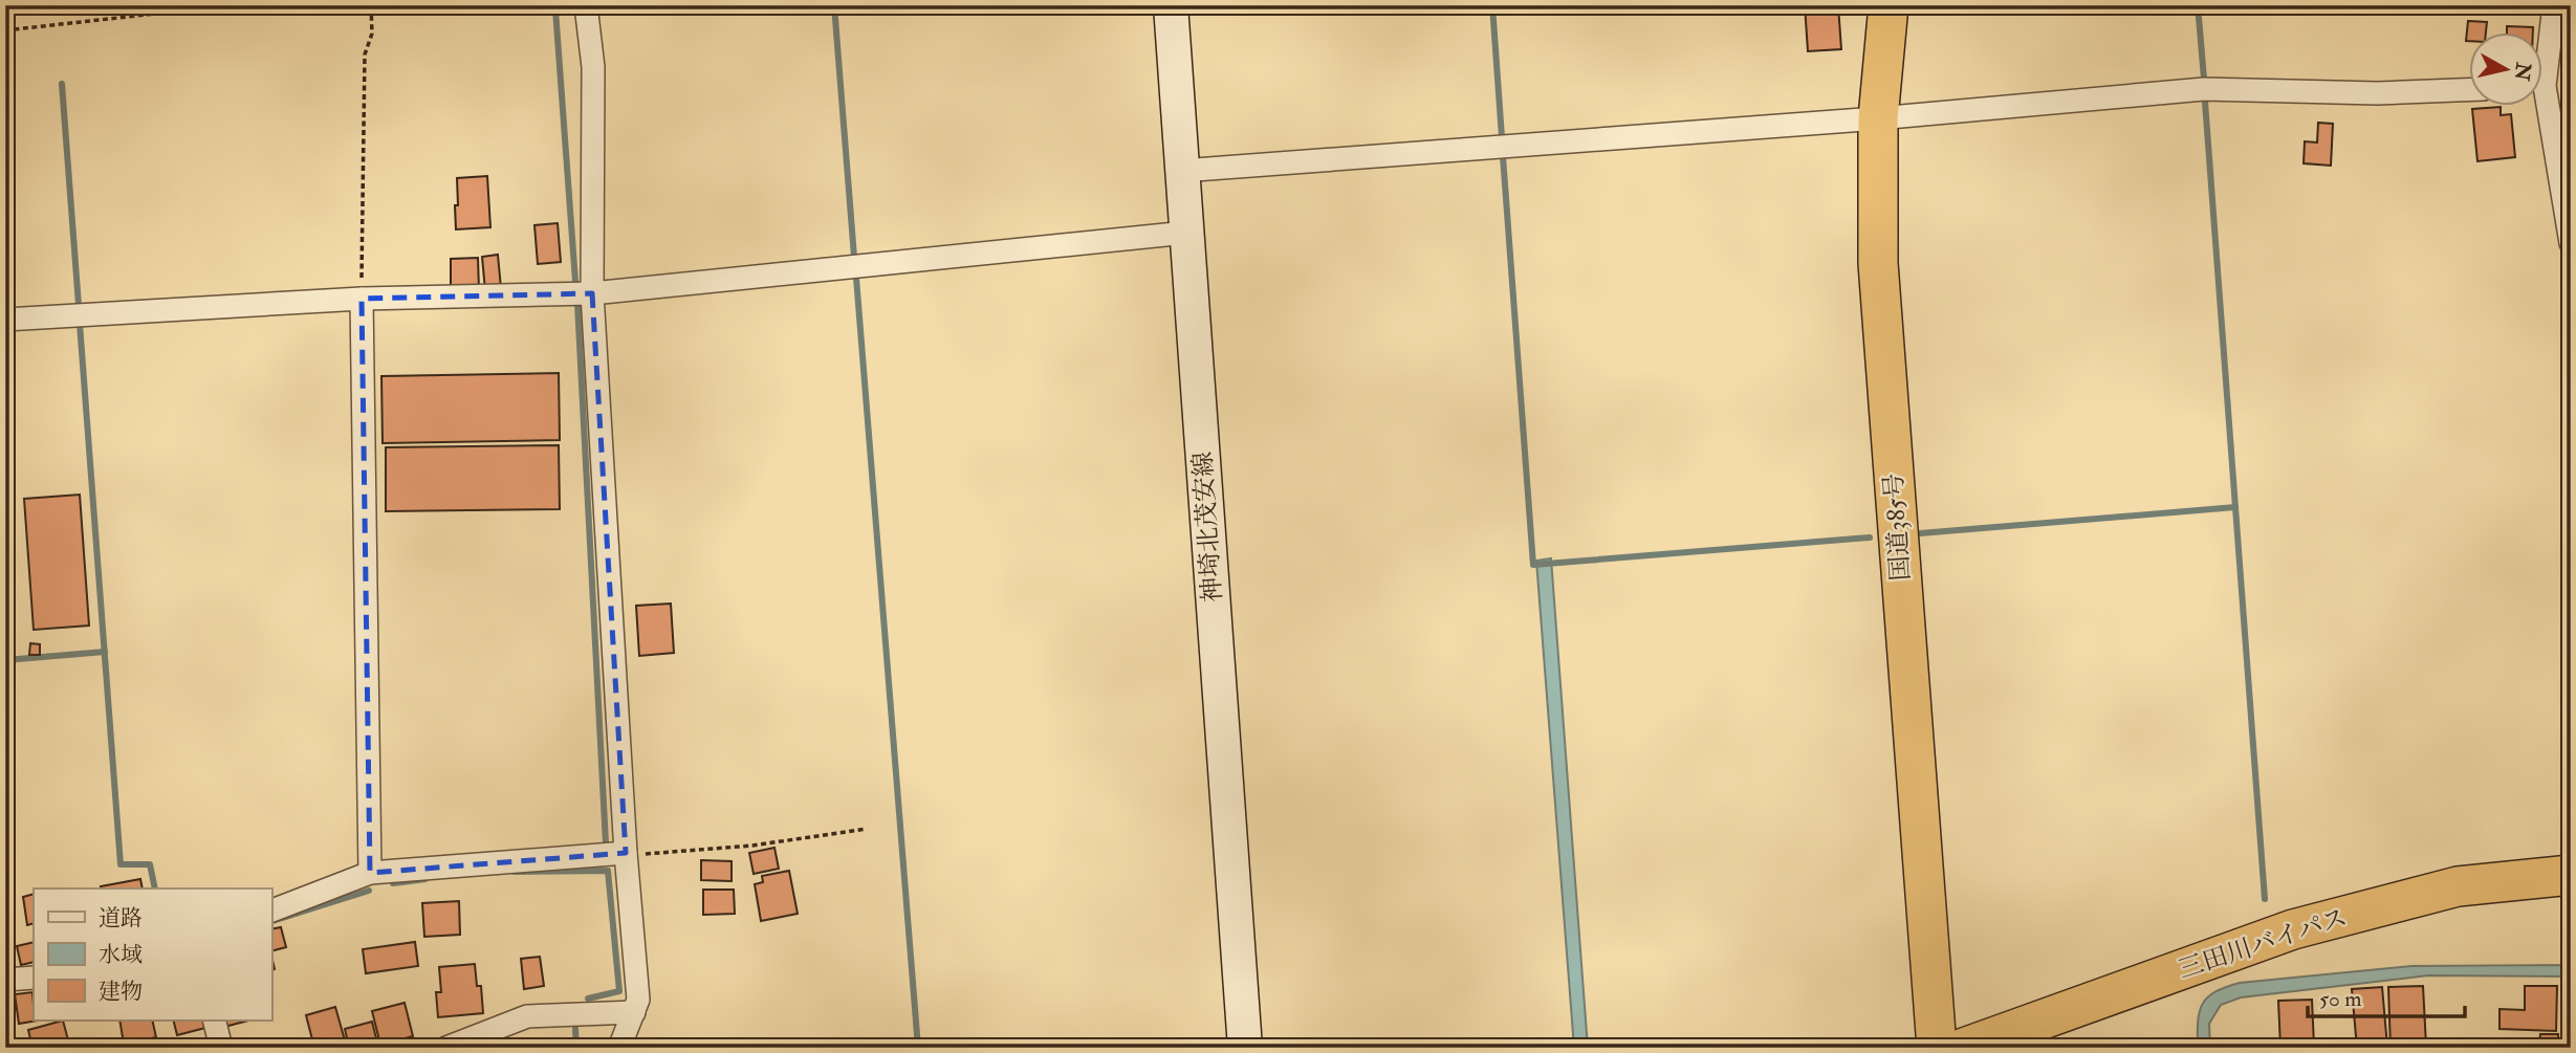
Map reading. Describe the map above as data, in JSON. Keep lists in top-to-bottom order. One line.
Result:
{"streets":{"highway":["国道385号","三田川バイパス"],"main road":["神埼北茂安線"]},"legend":["道路","水域","建物"],"scale_bar":"50 m","north":"right"}
